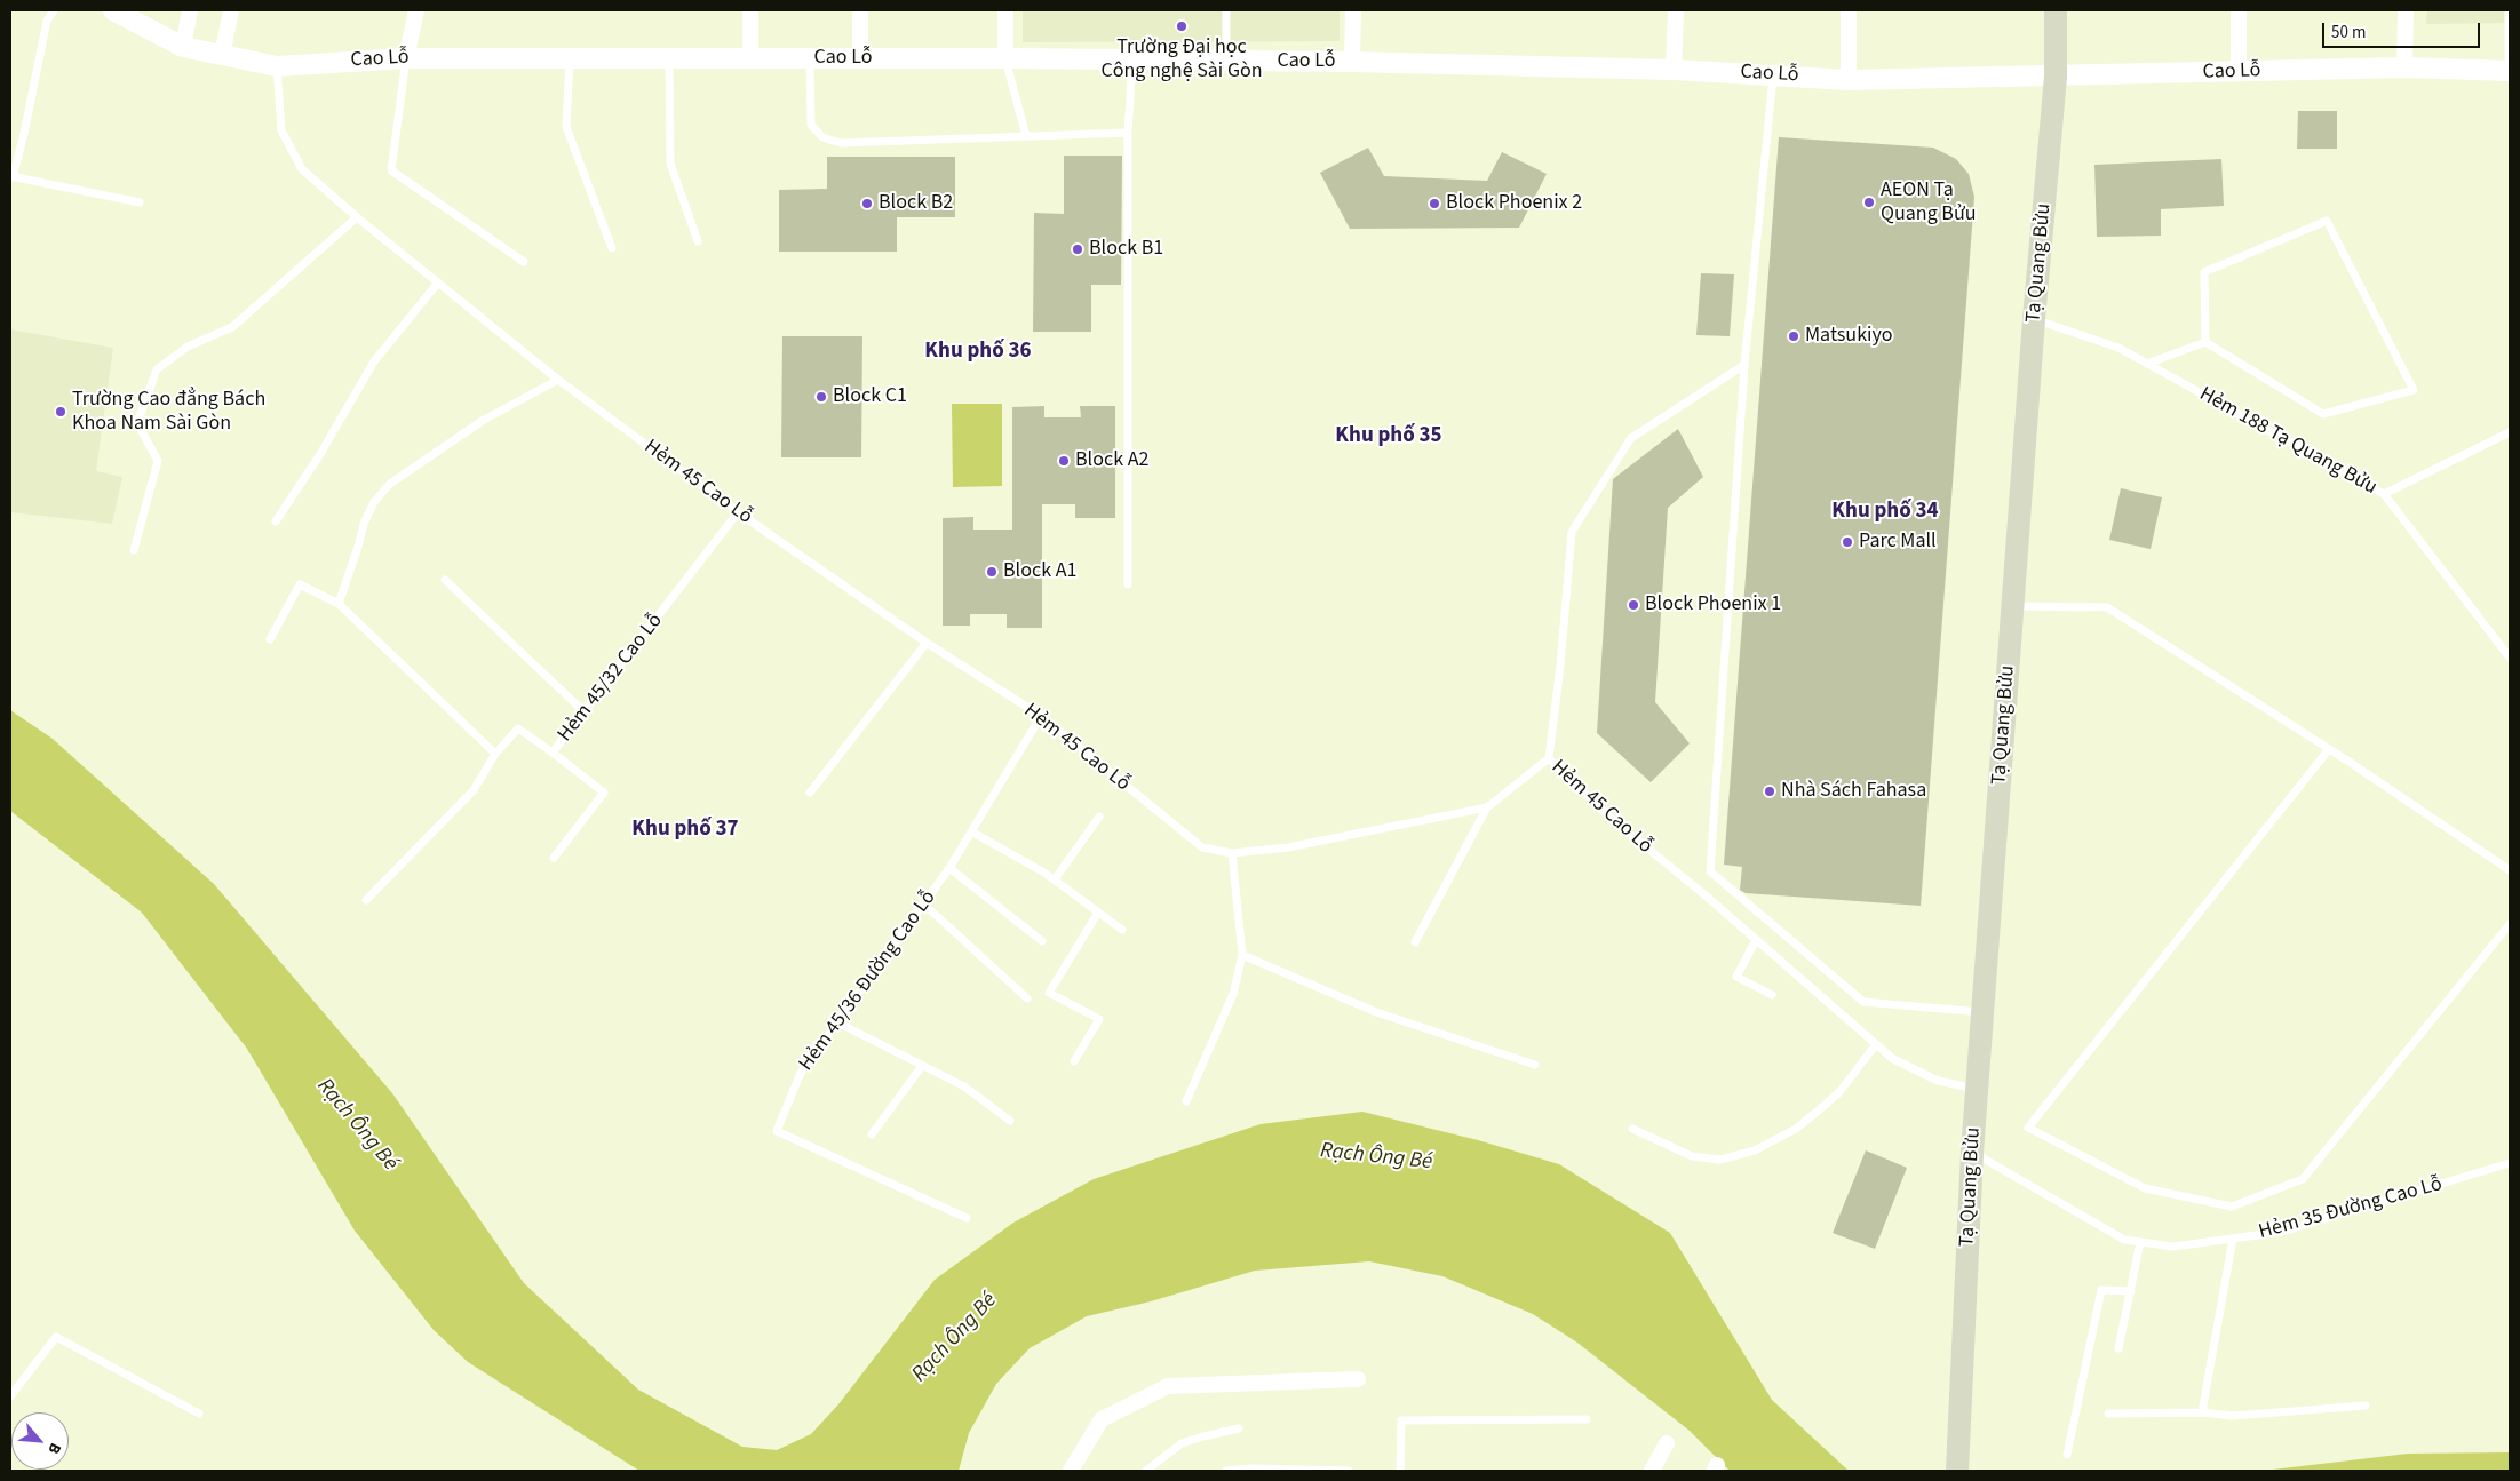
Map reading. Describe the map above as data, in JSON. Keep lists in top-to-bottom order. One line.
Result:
{"streets":{"main road":["Tạ Quang Bửu"],"street":["Cao Lỗ"],"lane":["Hẻm 188 Tạ Quang Bửu","Hẻm 45 Cao Lỗ","Hẻm 45/32 Cao Lỗ","Hẻm 45/36 Đường Cao Lỗ","Hẻm 35 Đường Cao Lỗ"]},"crossings":[["Cao Lỗ","Tạ Quang Bửu"],["Cao Lỗ","Hẻm 45 Cao Lỗ"],["Tạ Quang Bửu","Hẻm 188 Tạ Quang Bửu"],["Tạ Quang Bửu","Hẻm 45 Cao Lỗ"],["Tạ Quang Bửu","Hẻm 35 Đường Cao Lỗ"],["Hẻm 45 Cao Lỗ","Hẻm 45/32 Cao Lỗ"],["Hẻm 45 Cao Lỗ","Hẻm 45/36 Đường Cao Lỗ"]],"districts":["Khu phố 36","Khu phố 35","Khu phố 34","Khu phố 37"],"water":["Rạch Ông Bé"],"places":["Trường Đại học Công nghệ Sài Gòn","AEON Tạ Quang Bửu","Block B2","Block Phoenix 2","Block B1","Matsukiyo","Block C1","Trường Cao đẳng Bách Khoa Nam Sài Gòn","Block A2","Parc Mall","Block A1","Block Phoenix 1","Nhà Sách Fahasa"],"scale_bar":"50 m","north":"bottom right"}
